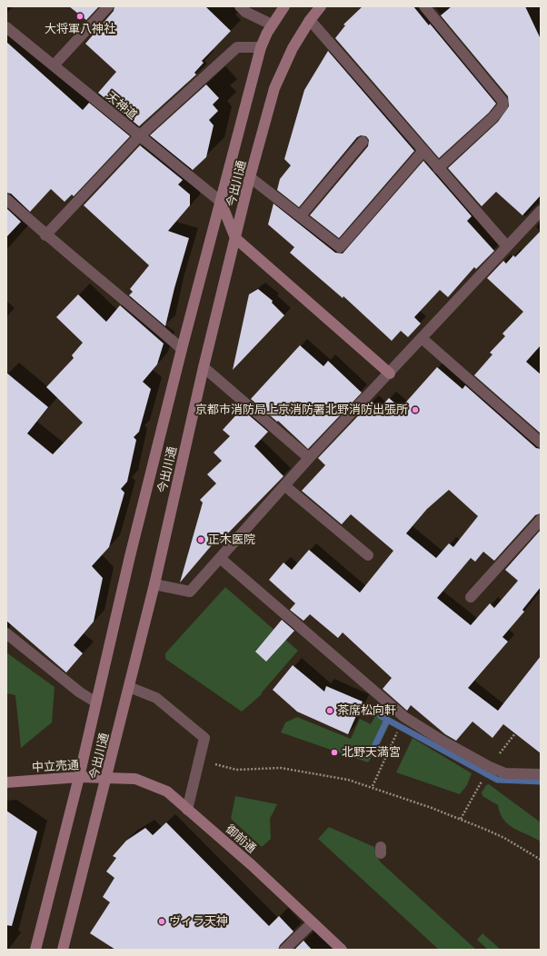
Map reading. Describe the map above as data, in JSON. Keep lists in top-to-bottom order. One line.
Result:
{"streets":{"main road":["今出川通","中立売通","御前通"],"street":["天神道"]},"crossings":[["天神道","今出川通"],["今出川通","中立売通"],["今出川通","御前通"],["中立売通","御前通"]],"places":["大将軍八神社","京都市消防局上京消防署北野消防出張所","正木医院","茶席松向軒","北野天満宮","ヴィラ天神"]}
